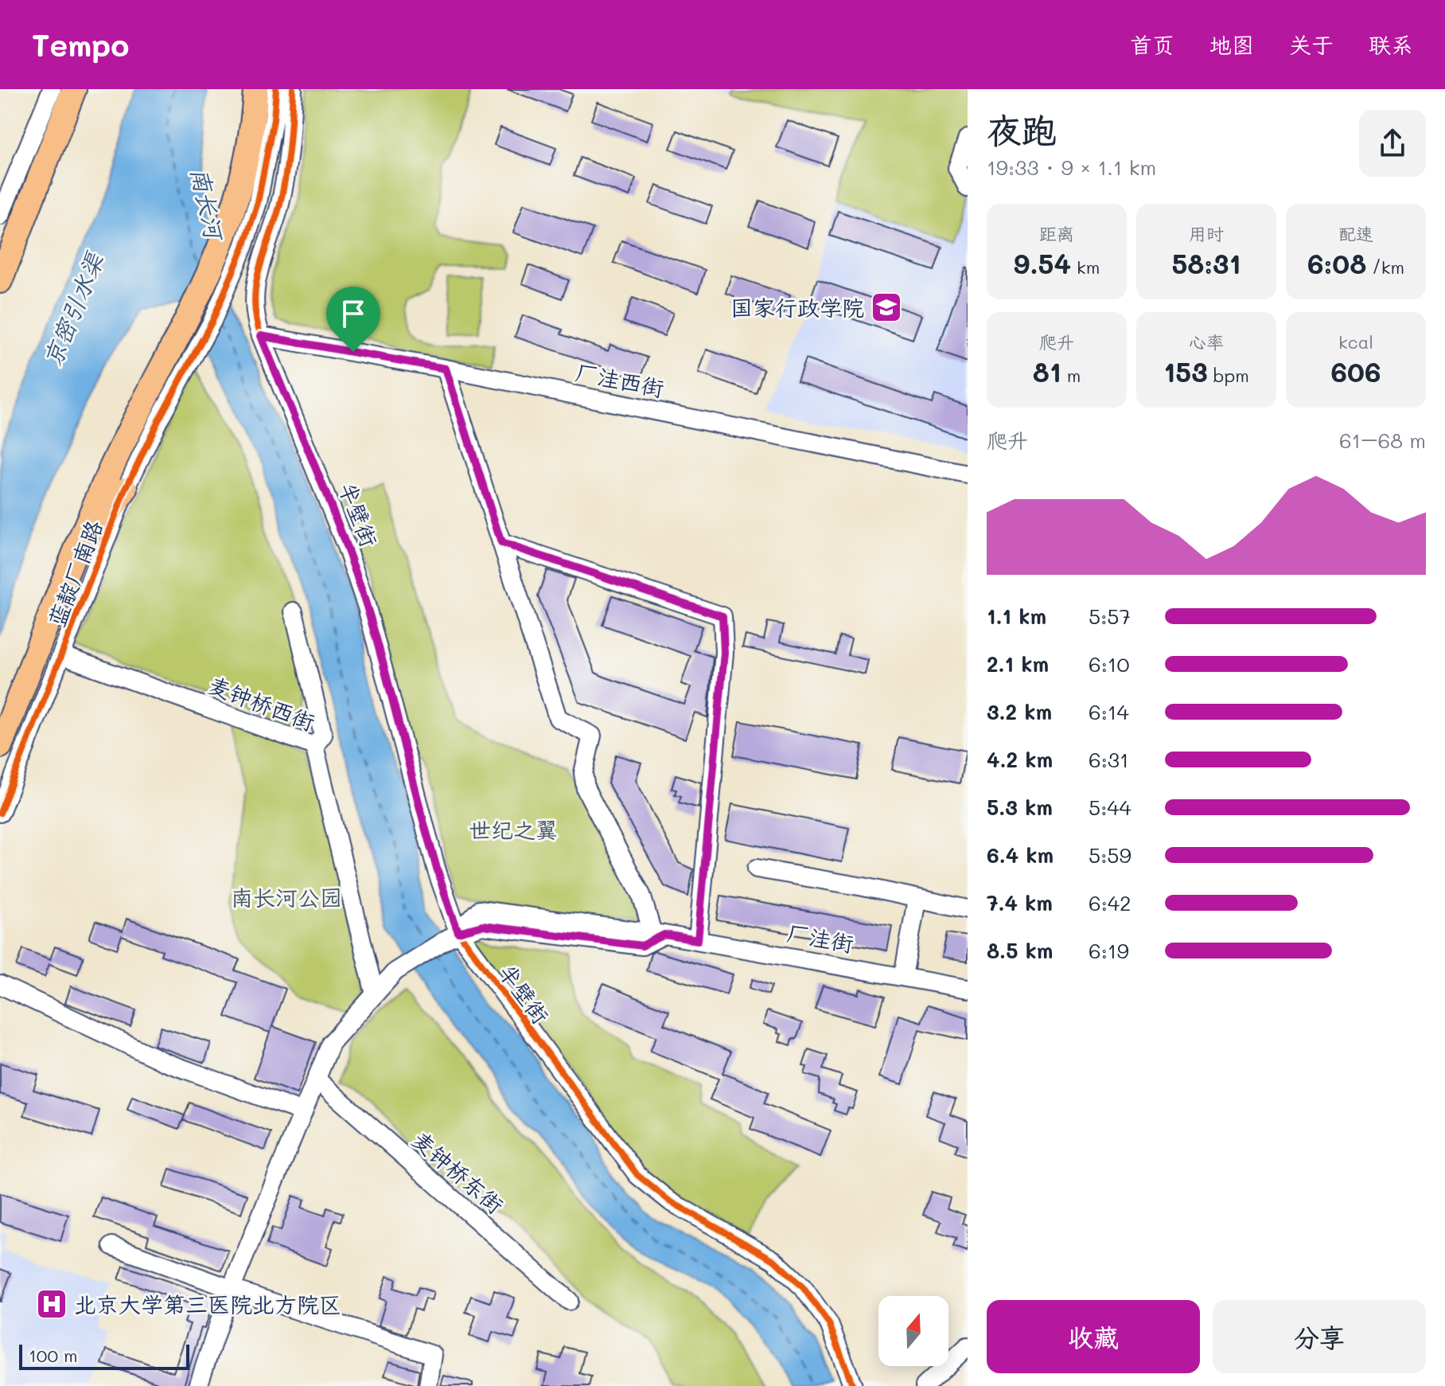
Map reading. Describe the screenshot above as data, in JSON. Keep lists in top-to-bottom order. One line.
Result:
{"streets":{"highway":["蓝靛厂南路"],"street":["厂洼西街","半壁街","麦钟桥西街","厂洼街","麦钟桥东街"]},"crossings":[["厂洼西街","半壁街"],["半壁街","厂洼街"],["蓝靛厂南路","麦钟桥西街"]],"water":["南长河","京密引水渠"],"parks":["世纪之翼","南长河公园"],"places":{"school or university":["国家行政学院"],"hospital":["北京大学第三医院北方院区"]},"scale_bar":"100 m","north":"top","page":{"header":"Tempo","nav":["首页","地图","关于","联系"],"heading":["夜跑","19:33 · 9 × 1.1 km"],"stats":[["距离","9.54 km"],["用时","58:31"],["配速","6:08 /km"],["爬升","81 m"],["心率","153 bpm"],["kcal","606"]],"chart":["爬升","61–68 m"],"list":[{"name":"1.1 km","note":"5:57"},{"name":"2.1 km","note":"6:10"},{"name":"3.2 km","note":"6:14"},{"name":"4.2 km","note":"6:31"},{"name":"5.3 km","note":"5:44"},{"name":"6.4 km","note":"5:59"},{"name":"7.4 km","note":"6:42"},{"name":"8.5 km","note":"6:19"}],"buttons":["收藏","分享"],"scale":"100 m"}}
